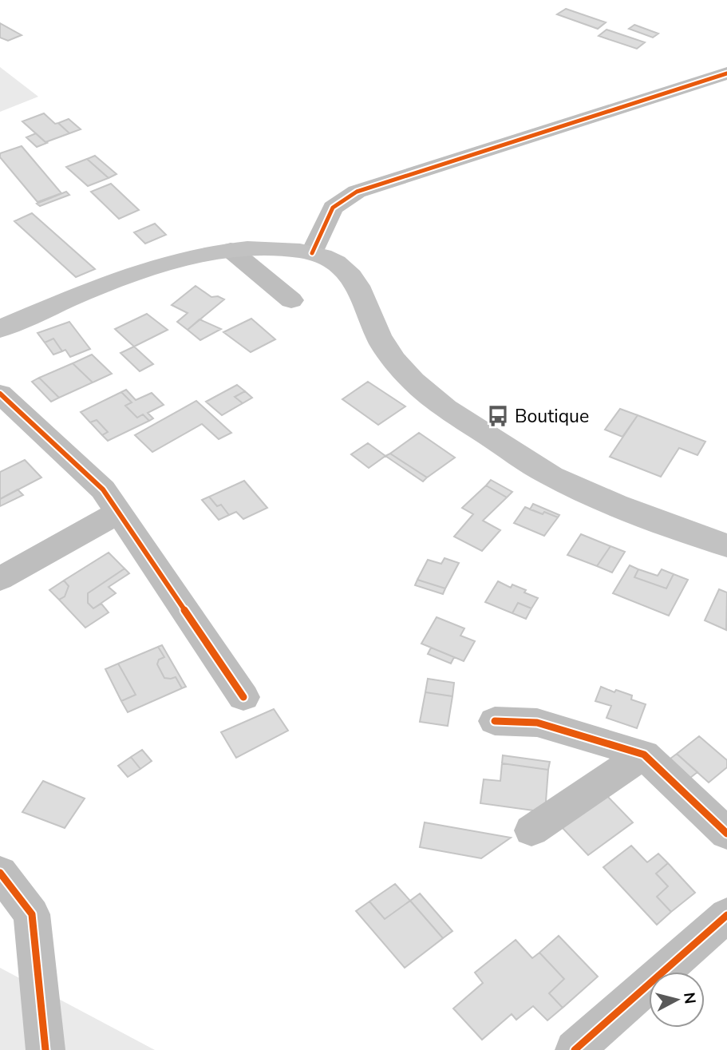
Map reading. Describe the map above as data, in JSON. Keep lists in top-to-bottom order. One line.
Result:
{"places":{"bus stop":["Boutique"]},"north":"right"}
